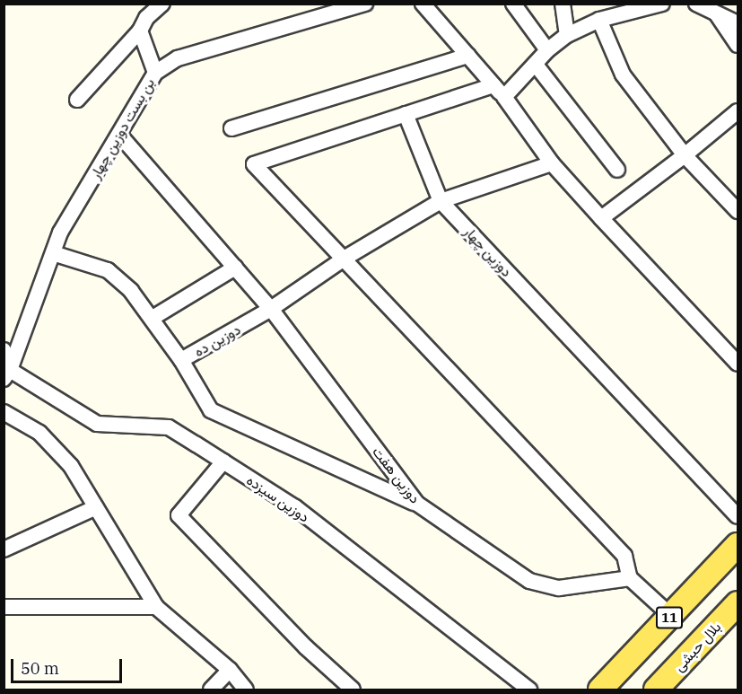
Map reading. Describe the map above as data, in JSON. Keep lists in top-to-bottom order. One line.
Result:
{"streets":{"main road":["11","بلال حبشی"],"street":["بن بست دوزین چهار","دوزین چهار","دوزین ده","دوزین هفت","دوزین سیزده"]},"crossings":[["بن بست دوزین چهار","دوزین سیزده"],["دوزین ده","دوزین هفت"]],"scale_bar":"50 m"}
